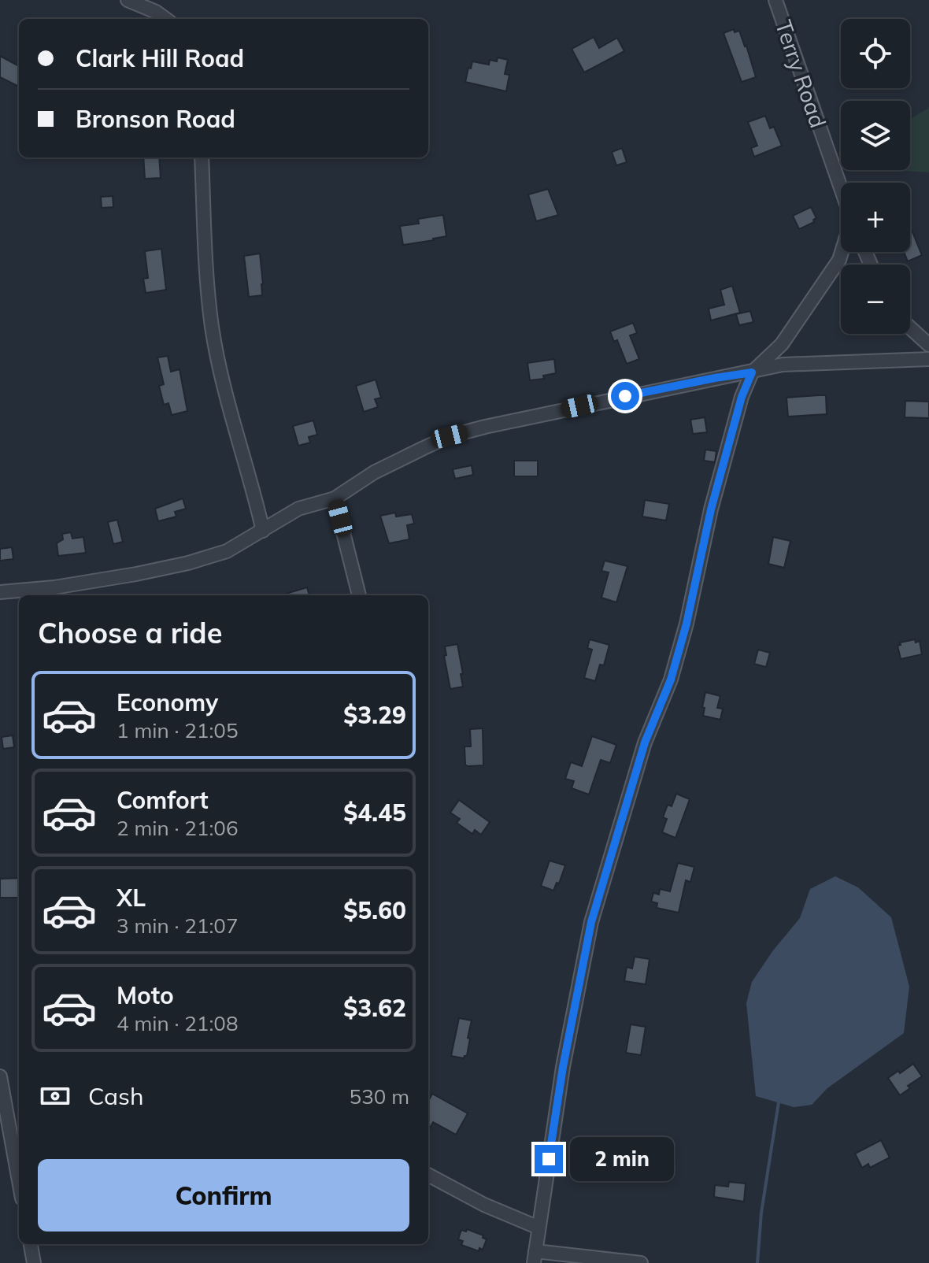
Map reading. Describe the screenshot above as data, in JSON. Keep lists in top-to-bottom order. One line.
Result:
{"streets":{"street":["Terry Road"]},"page":{"map_buttons":["+","−"],"banner":["Clark Hill Road","Bronson Road"],"heading":"Choose a ride","list":[{"name":"Economy","note":"1 min · 21:05","value":"$3.29"},{"name":"Comfort","note":"2 min · 21:06","value":"$4.45"},{"name":"XL","note":"3 min · 21:07","value":"$5.60"},{"name":"Moto","note":"4 min · 21:08","value":"$3.62"}],"pay":["Cash","530 m"],"bubble":"2 min","buttons":"Confirm"}}
